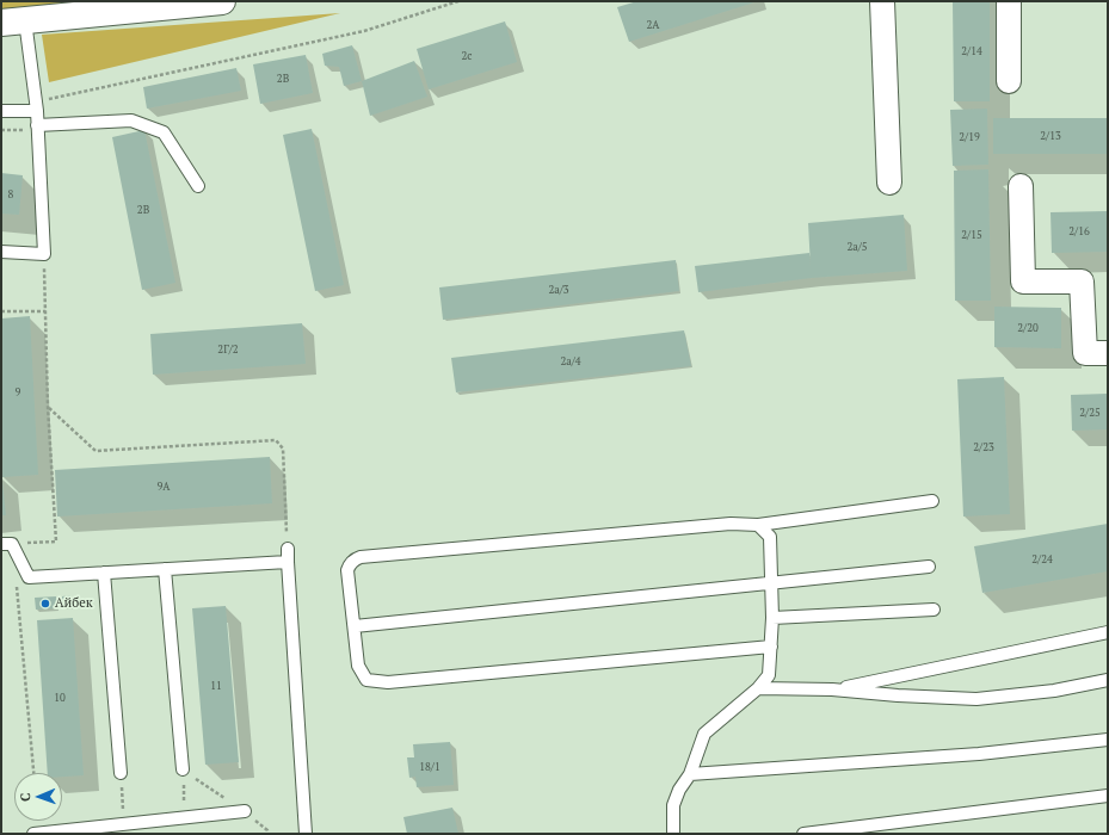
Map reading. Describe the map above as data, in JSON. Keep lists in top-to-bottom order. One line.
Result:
{"places":["Айбек"],"house_numbers":["2А","2/14","2с","2В","2/13","2/19","8","2В","2/16","2/15","2а/5","2а/3","2/20","2Г/2","2а/4","9","2/25","2/23","9А","2/24","11","10","18/1"],"north":"left"}
